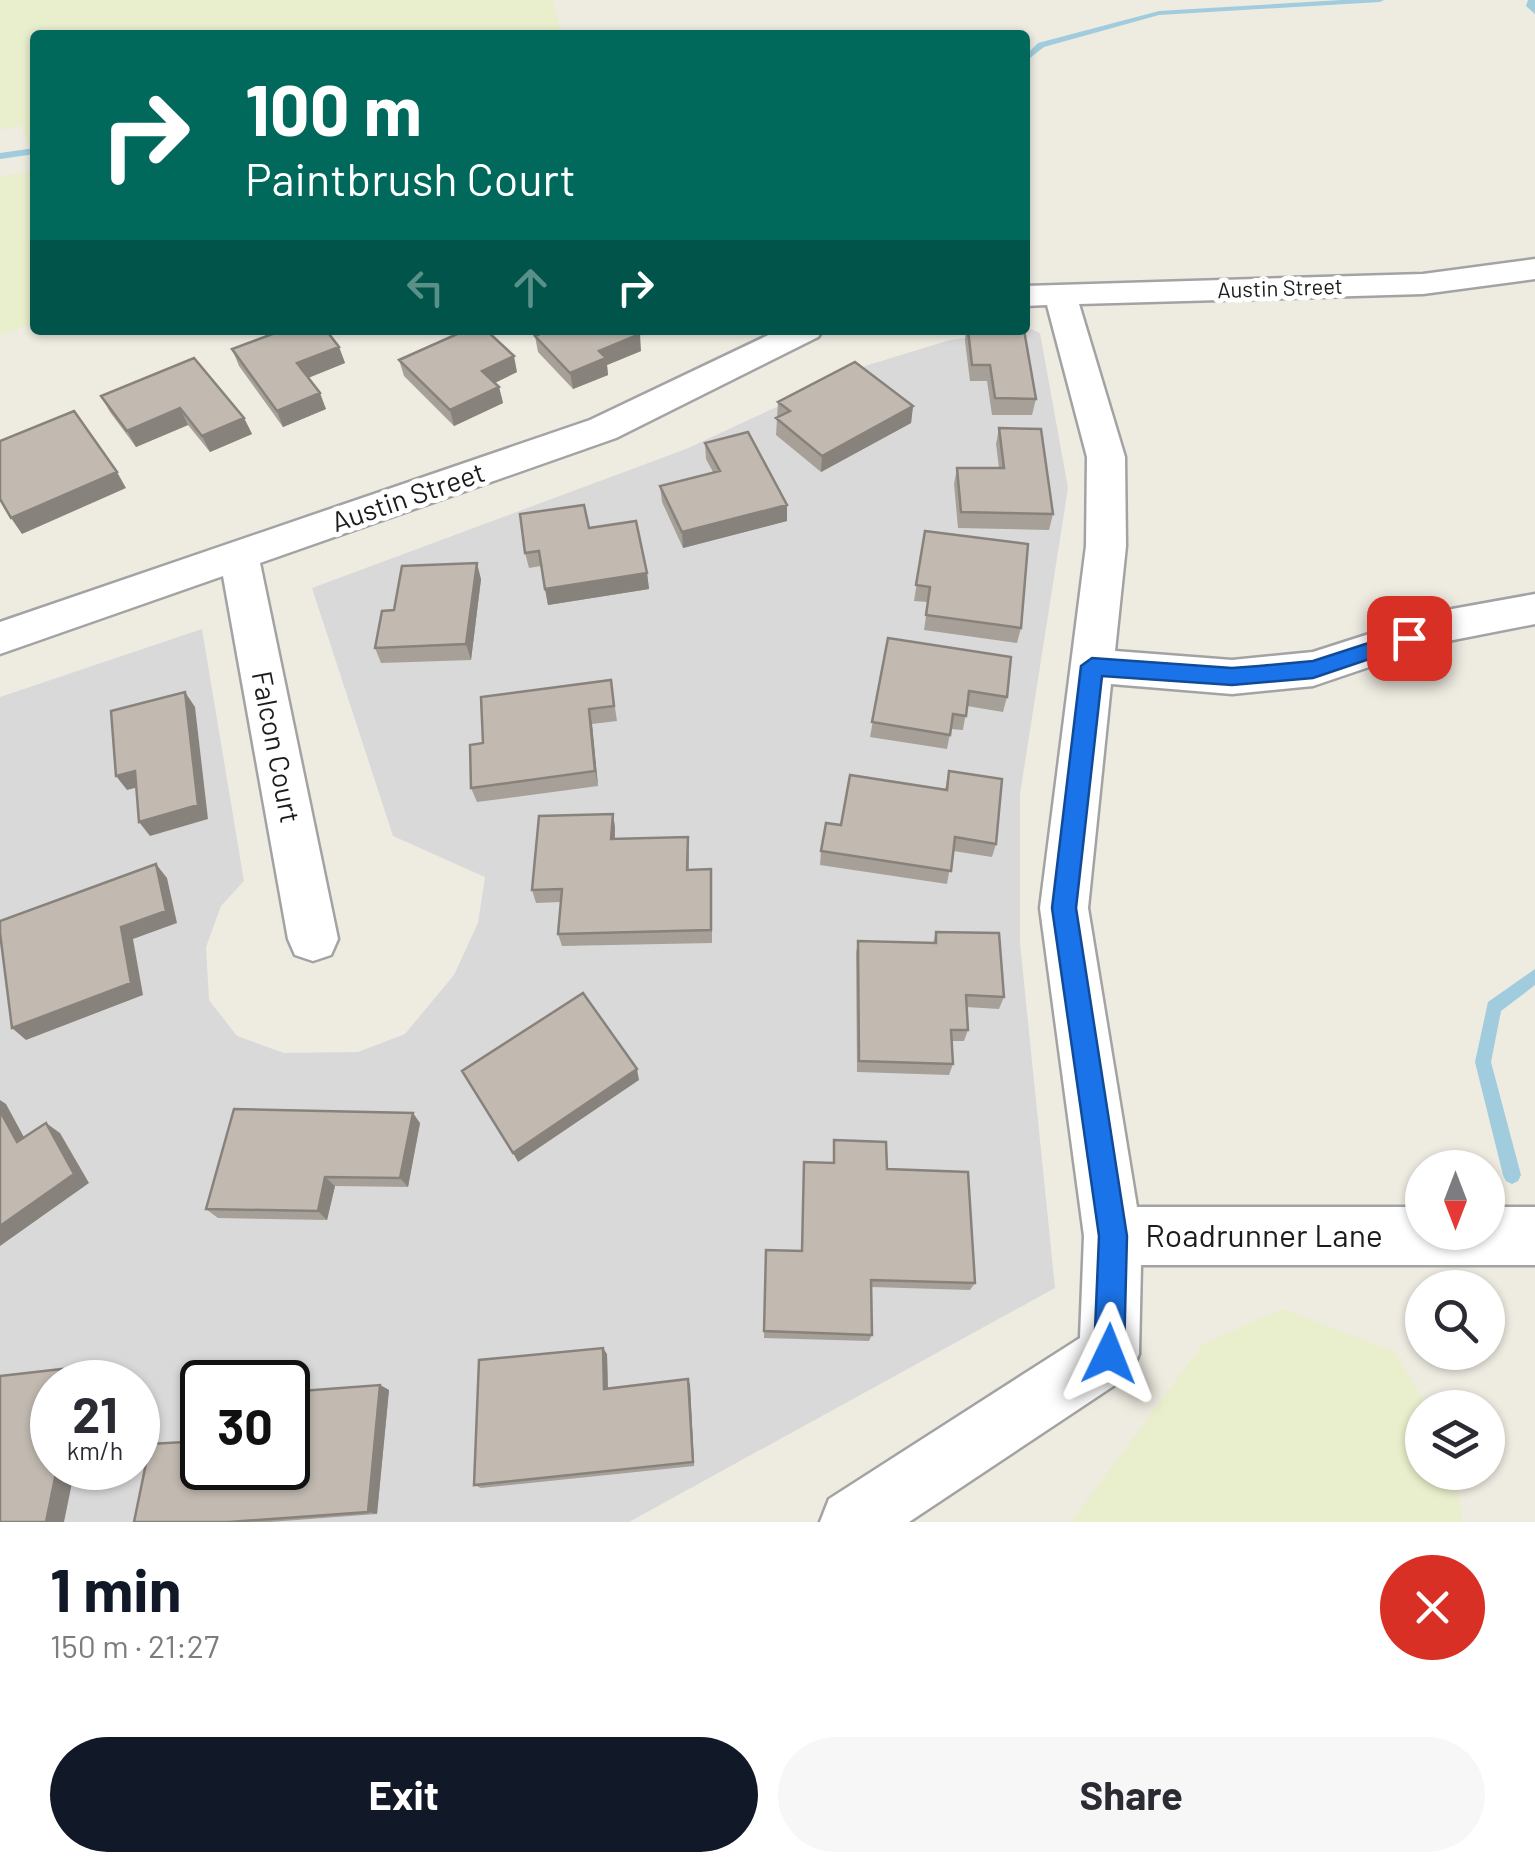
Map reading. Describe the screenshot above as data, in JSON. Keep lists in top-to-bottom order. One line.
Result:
{"streets":{"street":["Austin Street","Falcon Court","Roadrunner Lane"]},"crossings":[["Austin Street","Falcon Court"]],"north":"bottom","page":{"turn":["100 m","Paintbrush Court"],"speed":"21 km/h","limit":"30","heading":["1 min","150 m · 21:27"],"buttons":["Exit","Share"]}}
